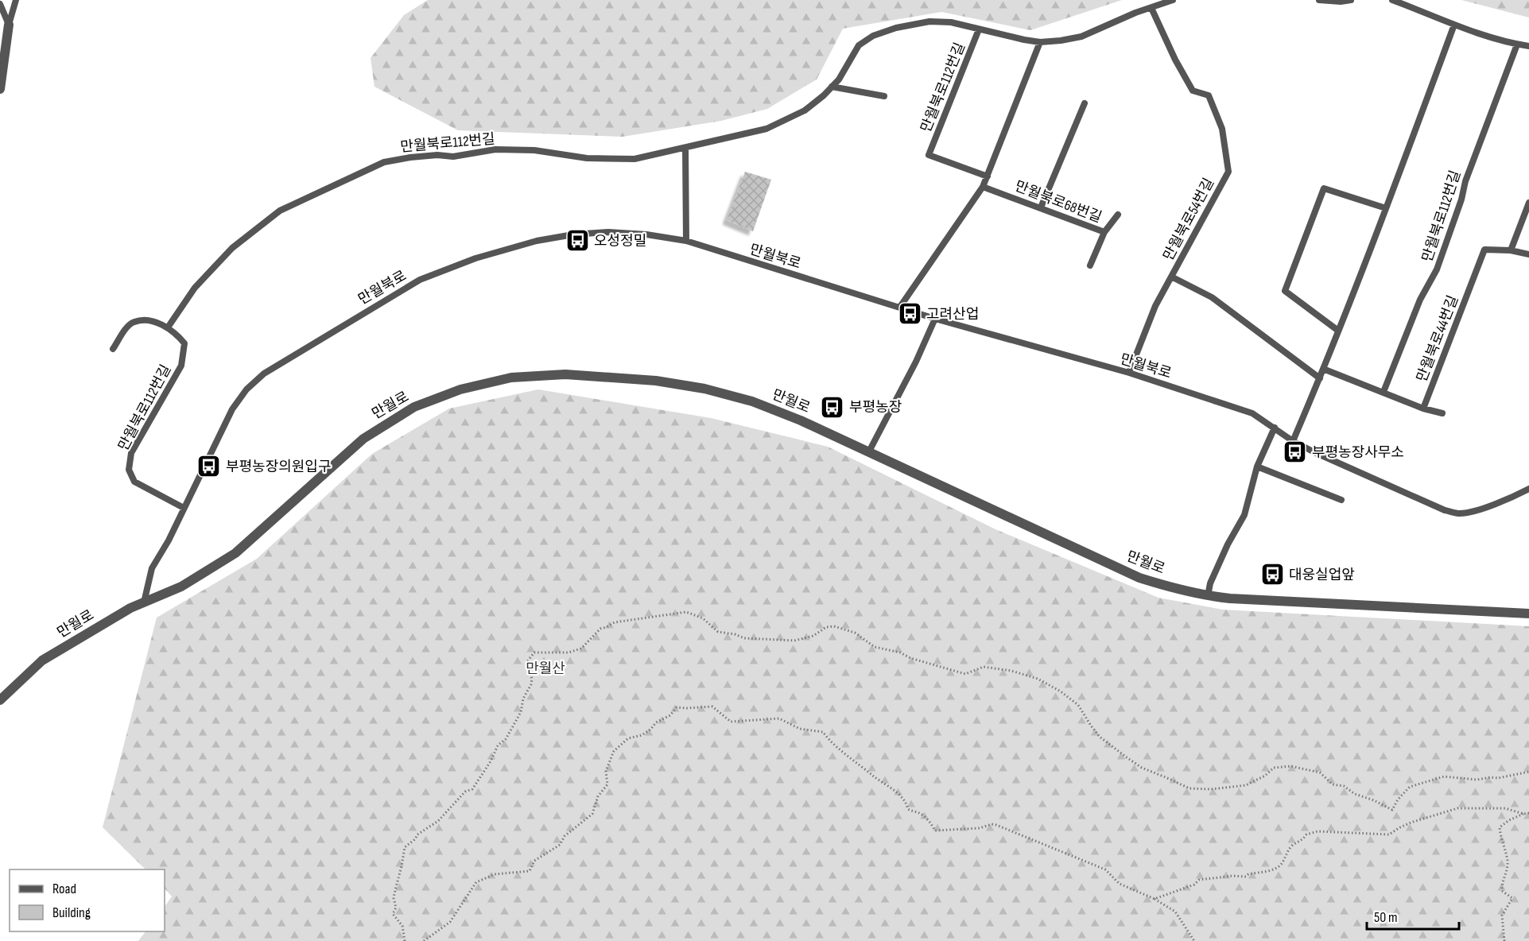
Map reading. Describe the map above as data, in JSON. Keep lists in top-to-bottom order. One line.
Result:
{"streets":{"street":["만월로"],"lane":["만월북로112번길","만월북로68번길","만월북로54번길","만월북로","만월북로44번길"]},"crossings":[["만월북로112번길","만월북로54번길"],["만월북로112번길","만월북로"],["만월북로54번길","만월북로"],["만월북로","만월로"]],"parks":["만월산"],"places":{"bus stop":["오성정밀","고려산업","부평농장","부평농장사무소","부평농장의원입구","대웅실업앞"]},"legend":["Road","Building"],"scale_bar":"50 m"}
